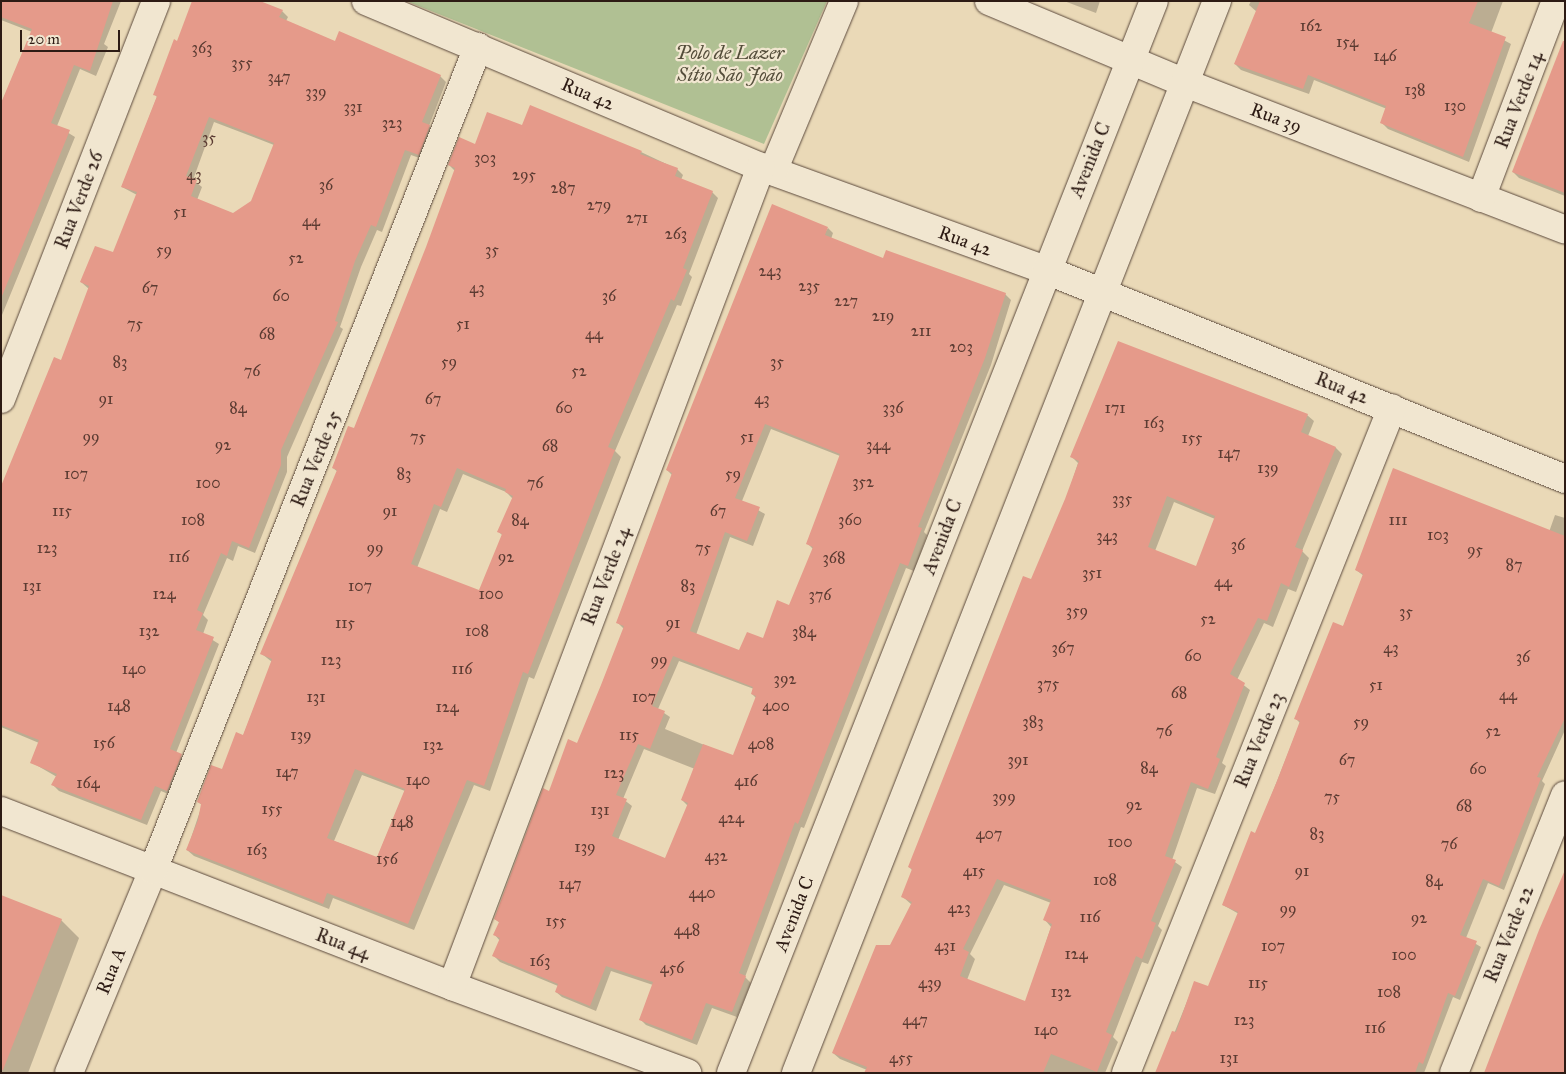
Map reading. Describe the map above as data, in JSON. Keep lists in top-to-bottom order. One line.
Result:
{"streets":{"street":["Rua 42","Rua Verde 14","Rua 39","Avenida C","Rua Verde 26","Rua Verde 25","Rua Verde 24","Rua Verde 23","Rua Verde 22","Rua 44","Rua A"]},"crossings":[["Rua 42","Avenida C"],["Rua 42","Rua Verde 25"],["Rua 42","Rua Verde 24"],["Rua 42","Rua Verde 23"],["Rua Verde 14","Rua 39"],["Rua 39","Avenida C"],["Rua Verde 25","Rua 44"],["Rua Verde 25","Rua A"],["Rua Verde 24","Rua 44"],["Rua 44","Rua A"]],"parks":["Polo de Lazer Sítio São João"],"house_numbers":["162","154","363","146","355","347","138","339","130","331","323","35","303","43","295","36","287","279","51","271","44","263","59","35","52","243","235","67","43","60","36","227","219","75","51","211","68","44","203","83","59","35","76","52","91","67","43","84","60","336","171","163","99","75","51","155","92","344","68","147","139","107","83","59","352","100","76","335","115","91","67","108","84","360","111","103","343","36","123","99","75","95","116","92","368","87","351","44","131","107","83","124","100","376","359","35","52","115","91","132","108","384","367","43","60","36","123","99","140","116","392","375","51","68","44","131","107","148","400","124","383","59","76","52","139","115","156","408","132","391","67","84","60","147","123","140","416","164","399","75","92","68","155","131","424","148","407","83","100","76","139","163","432","156","415","91","108","84","147","440","423","99","116","92","155","448","431","107","124","100","163","456","439","115","132","108","447","123","116","140","455","131"],"scale_bar":"20 m"}
